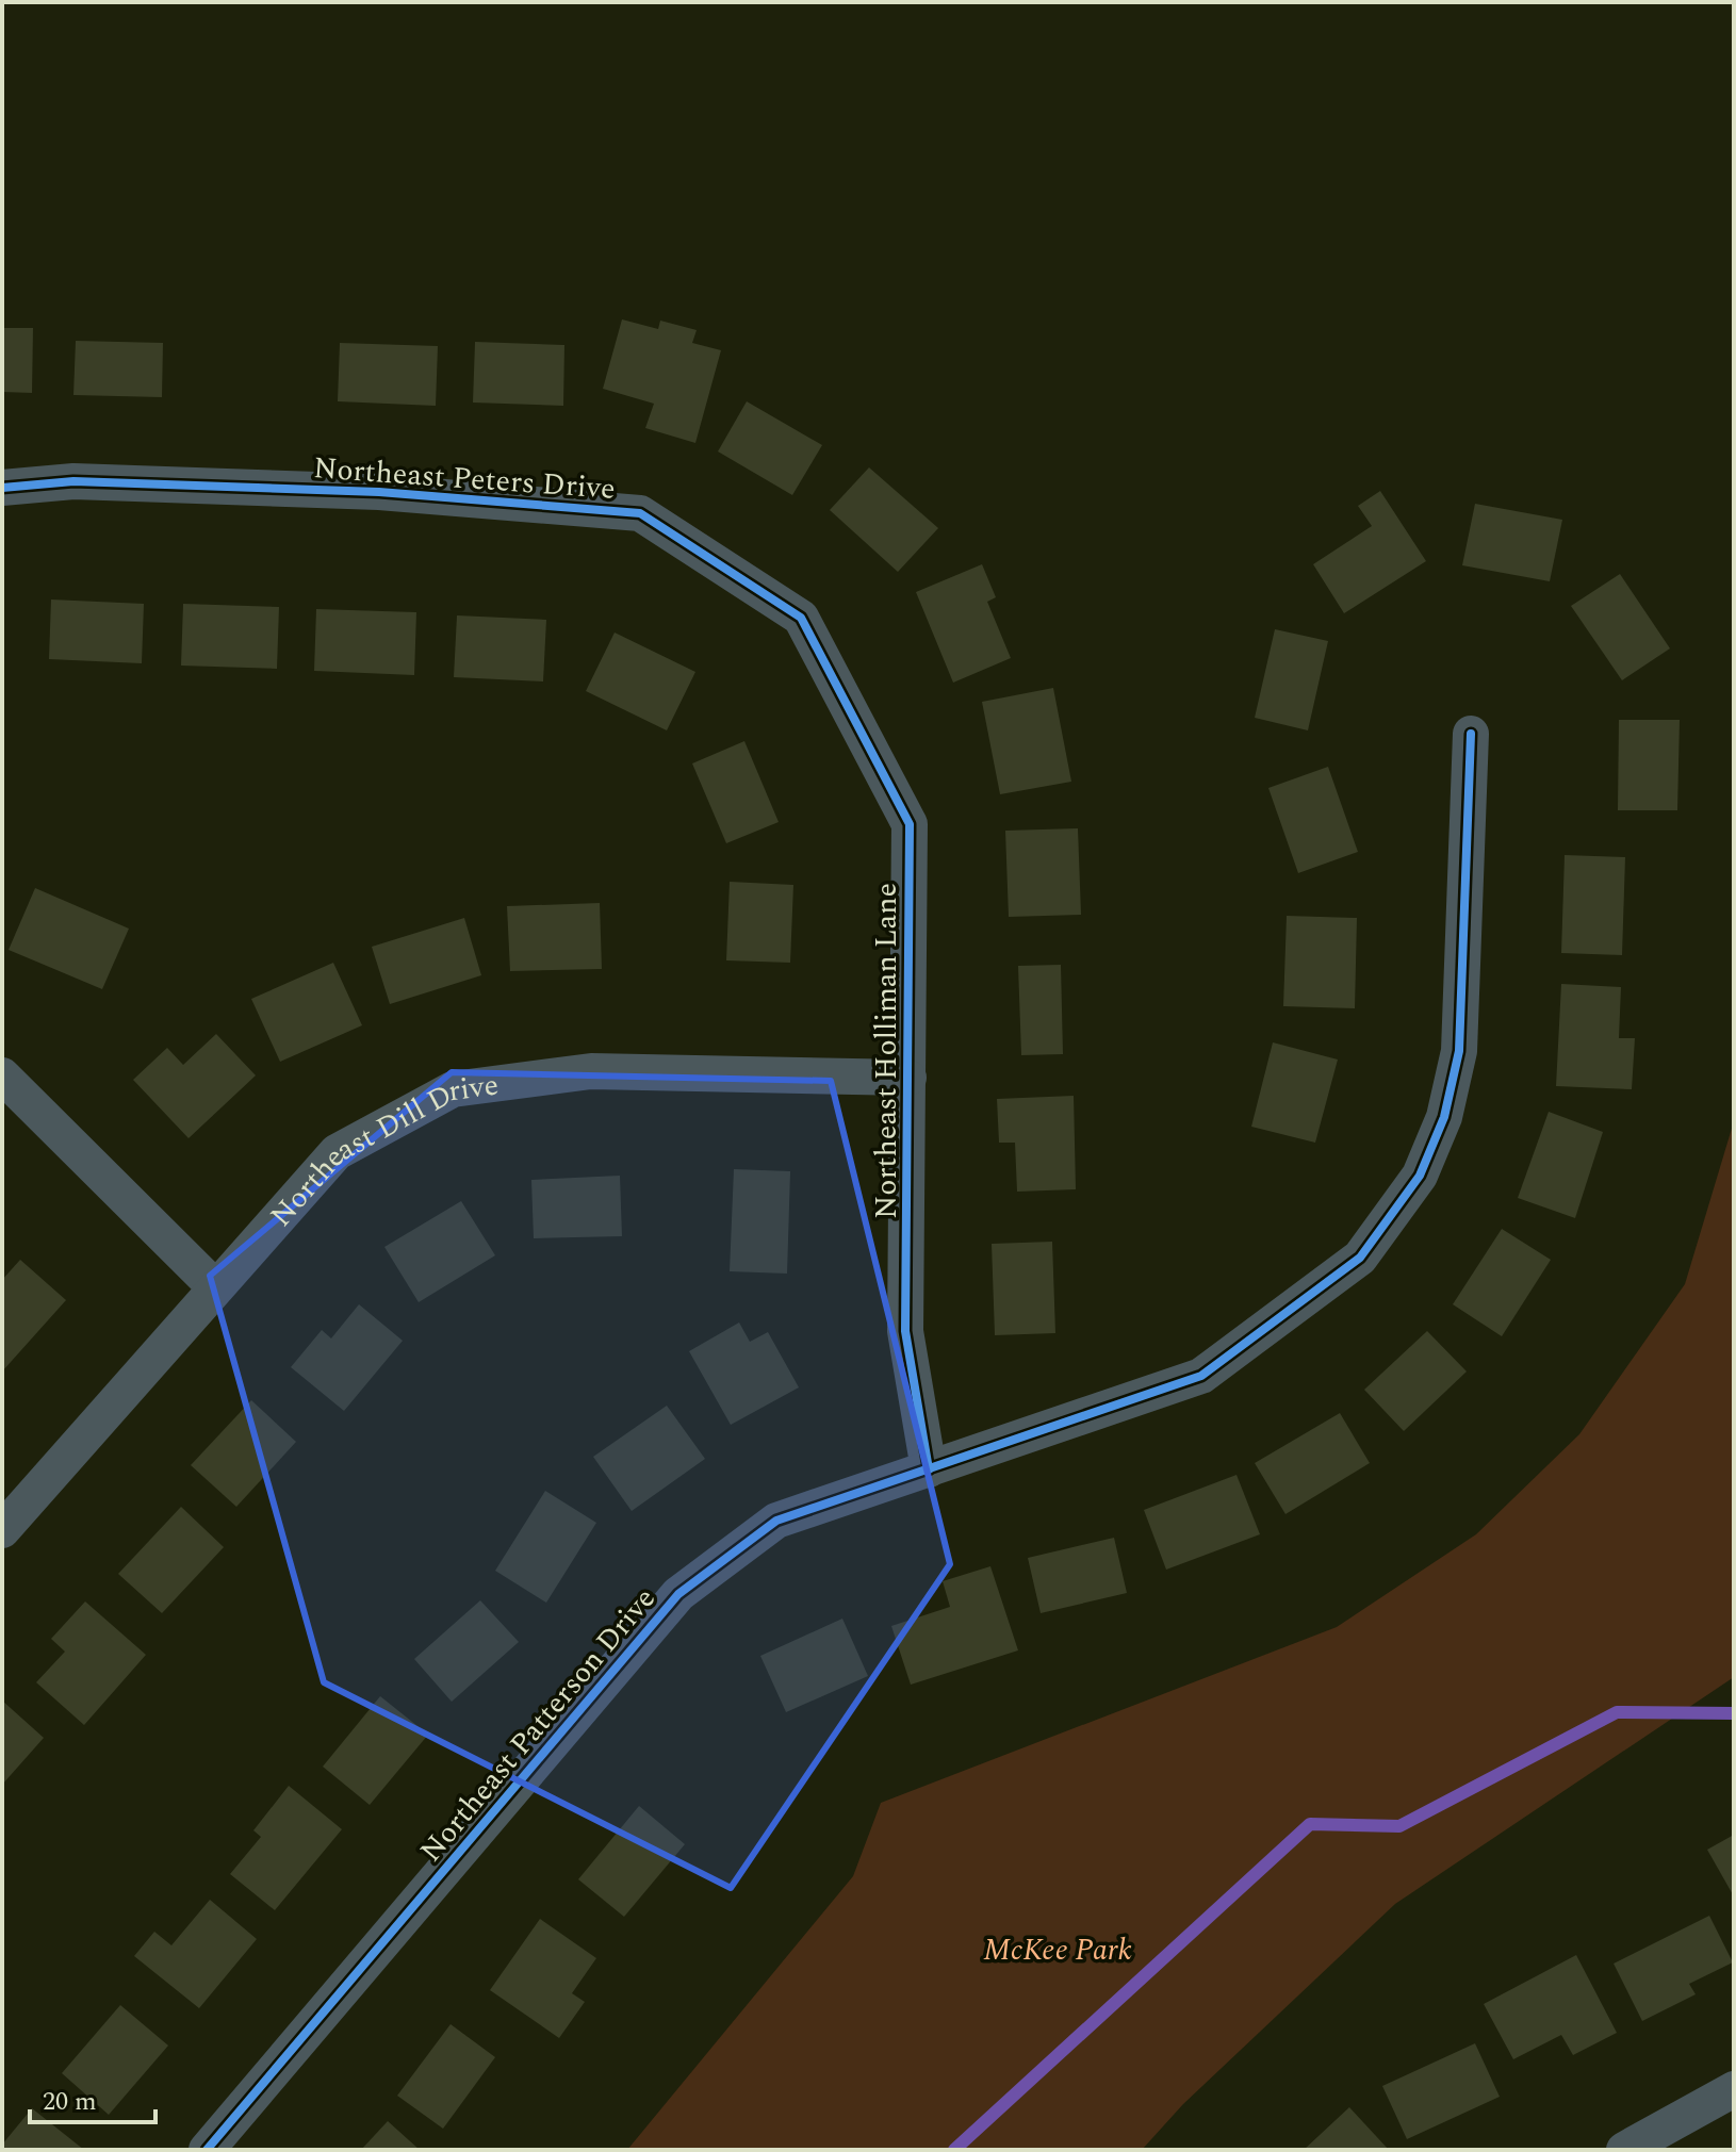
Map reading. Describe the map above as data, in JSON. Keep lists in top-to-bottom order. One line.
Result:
{"streets":{"street":["Northeast Peters Drive","Northeast Holliman Lane","Northeast Dill Drive","Northeast Patterson Drive"]},"crossings":[["Northeast Peters Drive","Northeast Holliman Lane"],["Northeast Holliman Lane","Northeast Dill Drive"],["Northeast Holliman Lane","Northeast Patterson Drive"]],"parks":["McKee Park"],"scale_bar":"20 m"}
